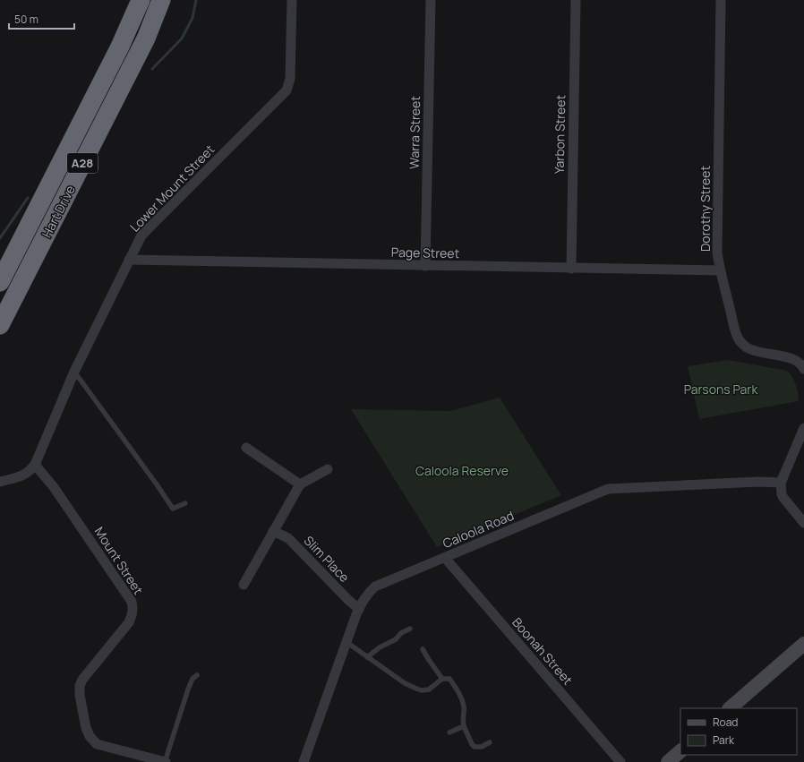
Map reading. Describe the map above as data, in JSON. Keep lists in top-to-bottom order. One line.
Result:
{"streets":{"highway":["A28","Hart Drive"],"street":["Warra Street","Yarbon Street","Lower Mount Street","Dorothy Street","Page Street","Caloola Road","Slim Place","Mount Street","Boonah Street"]},"crossings":[["Warra Street","Page Street"],["Yarbon Street","Page Street"],["Lower Mount Street","Page Street"],["Lower Mount Street","Mount Street"],["Dorothy Street","Page Street"],["Caloola Road","Slim Place"],["Caloola Road","Boonah Street"]],"parks":["Parsons Park","Caloola Reserve"],"legend":["Road","Park"],"scale_bar":"50 m"}
